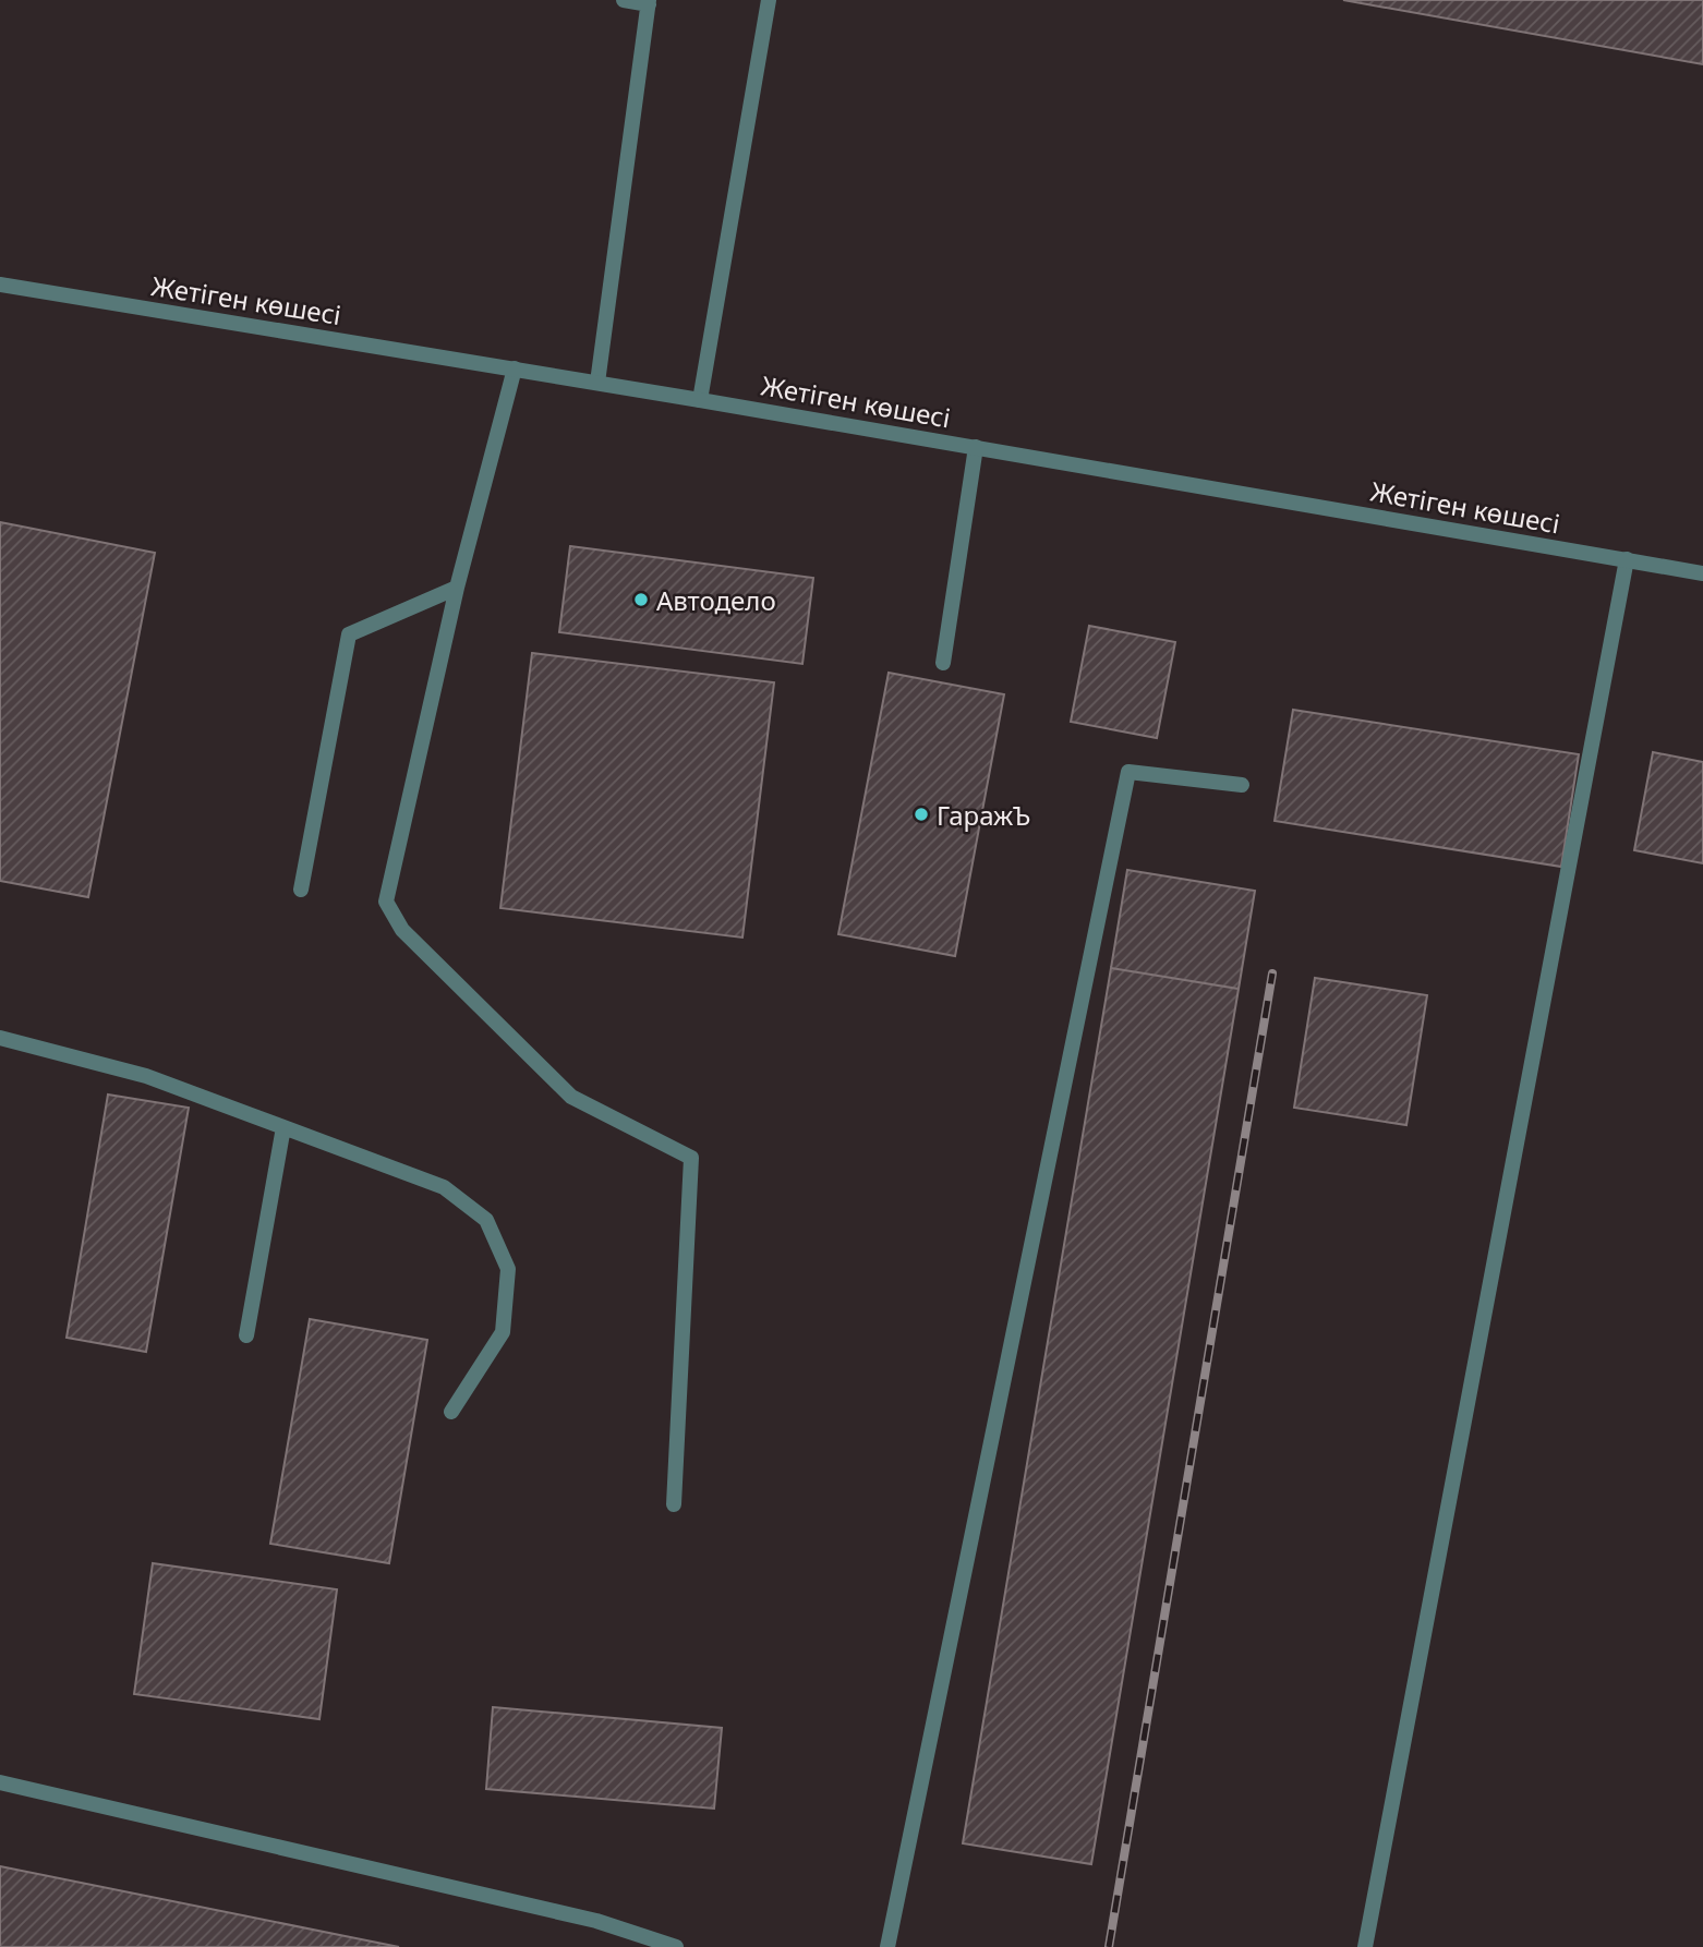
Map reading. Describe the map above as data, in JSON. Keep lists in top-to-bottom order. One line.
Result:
{"streets":{"street":["Жетіген көшесі"]},"places":["Автодело","ГаражЪ"]}
